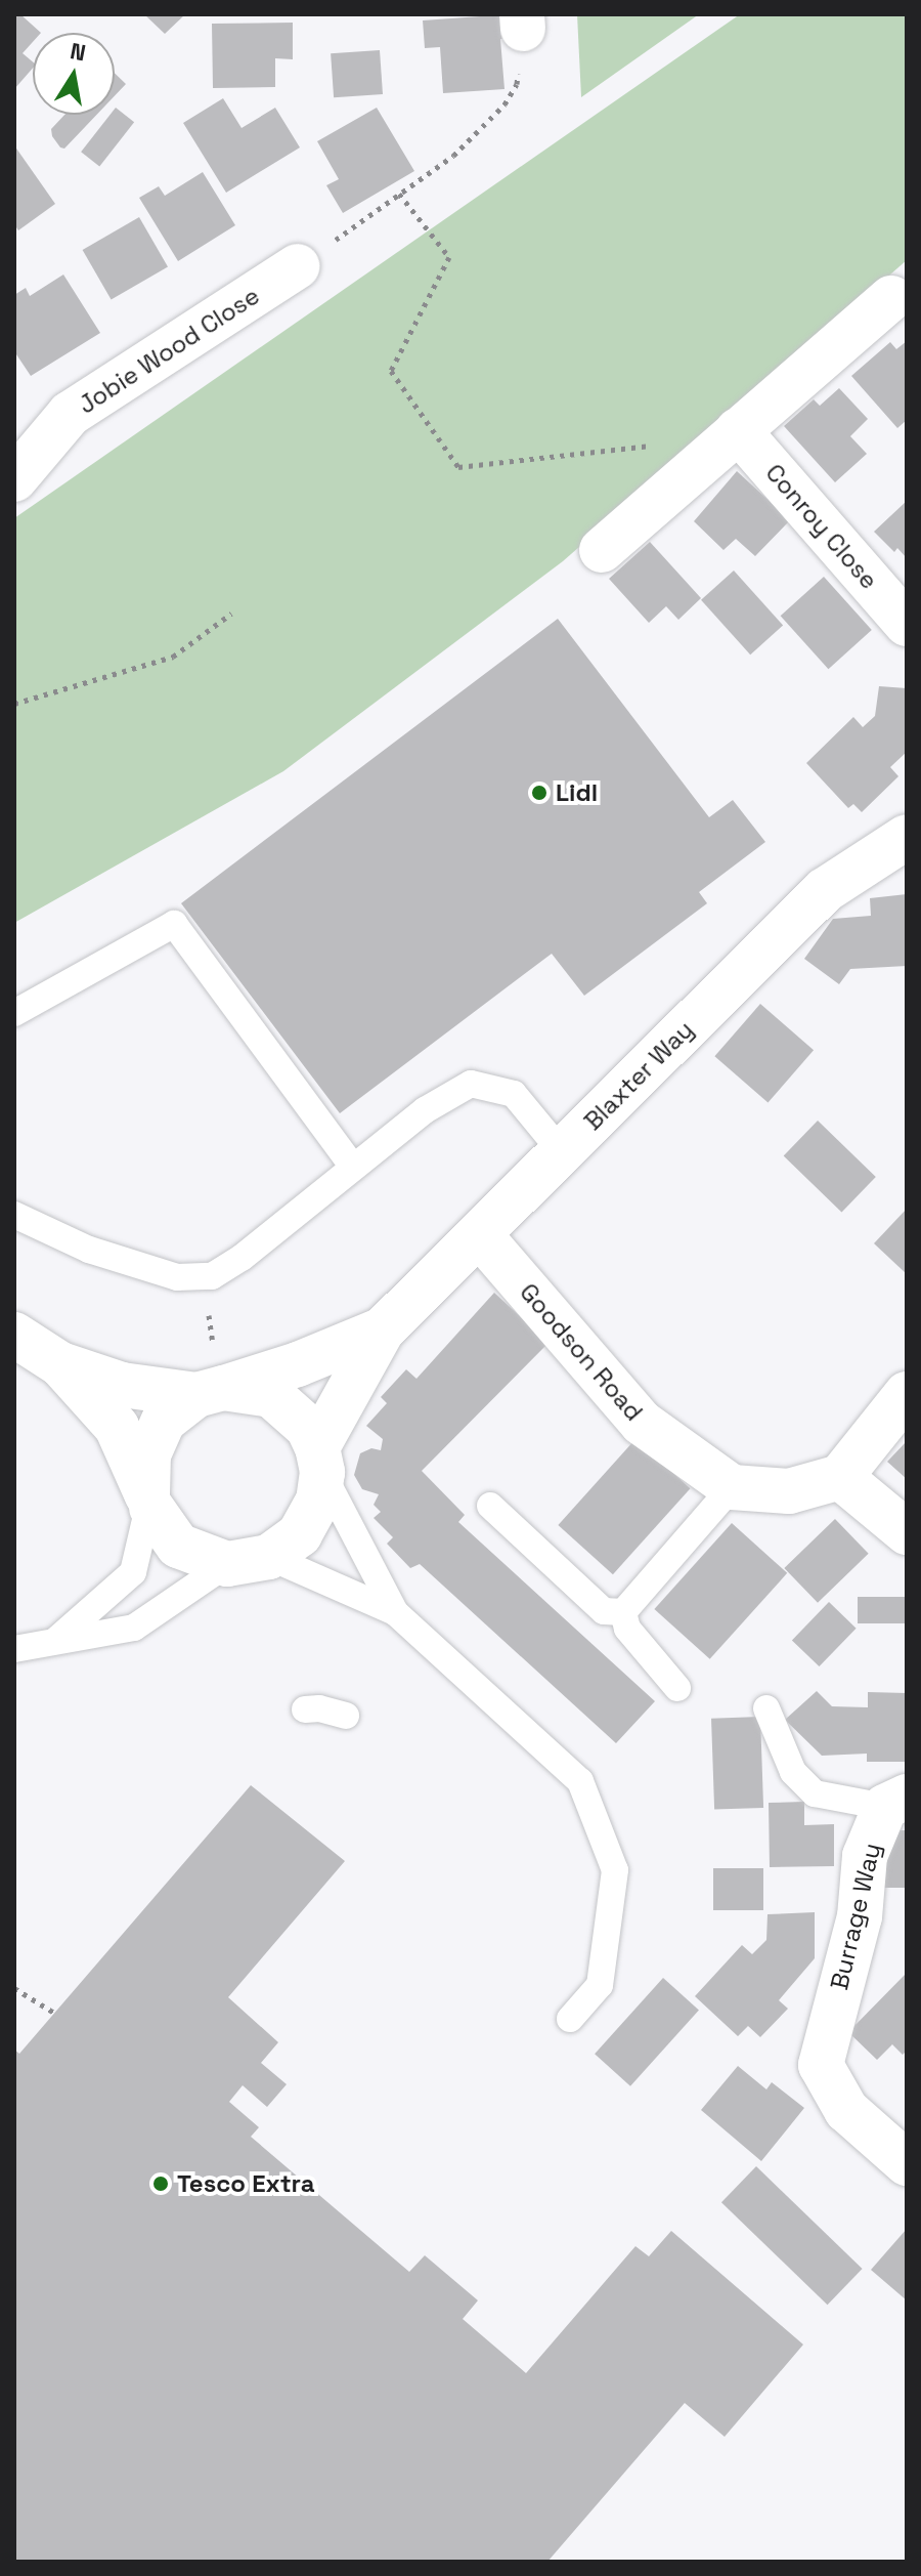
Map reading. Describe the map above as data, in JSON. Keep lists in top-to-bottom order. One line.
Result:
{"streets":{"street":["Jobie Wood Close","Conroy Close","Blaxter Way","Goodson Road","Burrage Way"]},"crossings":[["Blaxter Way","Goodson Road"]],"places":["Lidl","Tesco Extra"],"north":"top"}
